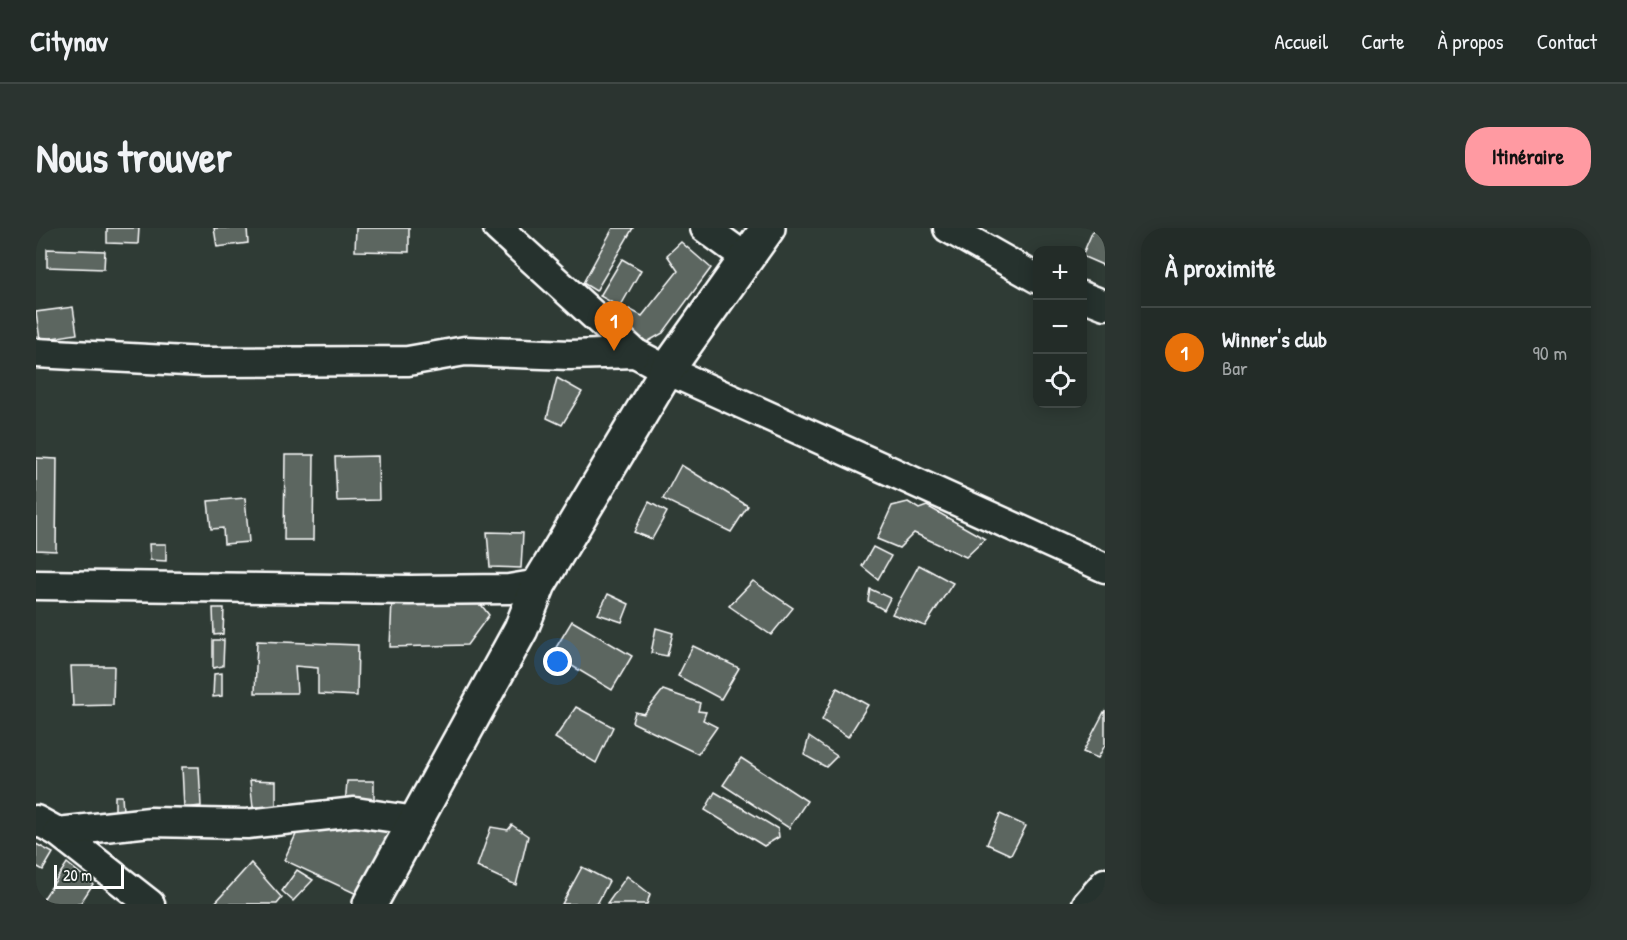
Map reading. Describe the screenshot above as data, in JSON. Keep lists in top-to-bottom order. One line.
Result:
{"scale_bar":"20 m","page":{"header":"Citynav","nav":["Accueil","Carte","À propos","Contact"],"buttons":"Itinéraire","title":"Nous trouver","heading":"À proximité","map_buttons":["+","−"],"pins":"1","list":[{"mark":"1","name":"Winner's club","note":"Bar","value":"90 m"}],"scale":"20 m"}}
